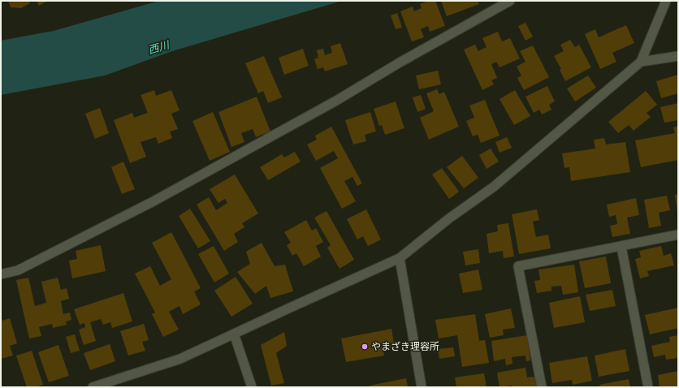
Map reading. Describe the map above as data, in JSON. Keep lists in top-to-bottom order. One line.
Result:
{"water":["西川"],"places":["やまざき理容所"]}
